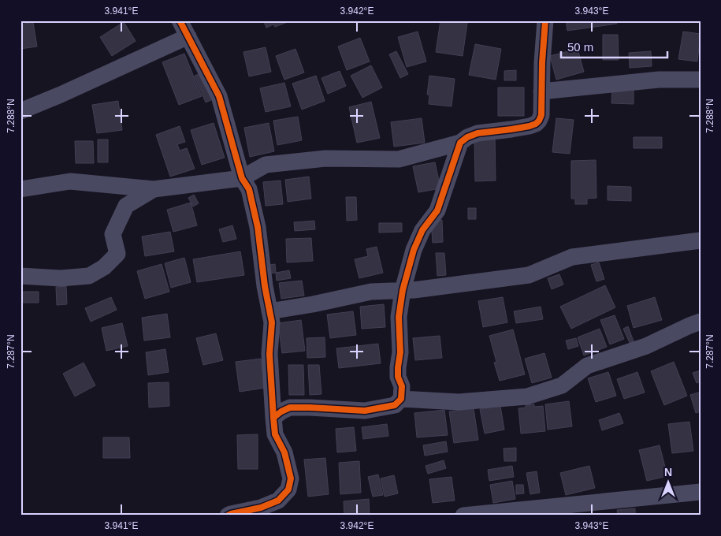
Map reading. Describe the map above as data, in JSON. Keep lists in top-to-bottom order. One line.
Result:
{"scale_bar":"50 m","north":"top","coordinates":["3.941°E","3.942°E","3.943°E","7.288°N","7.287°N"]}
